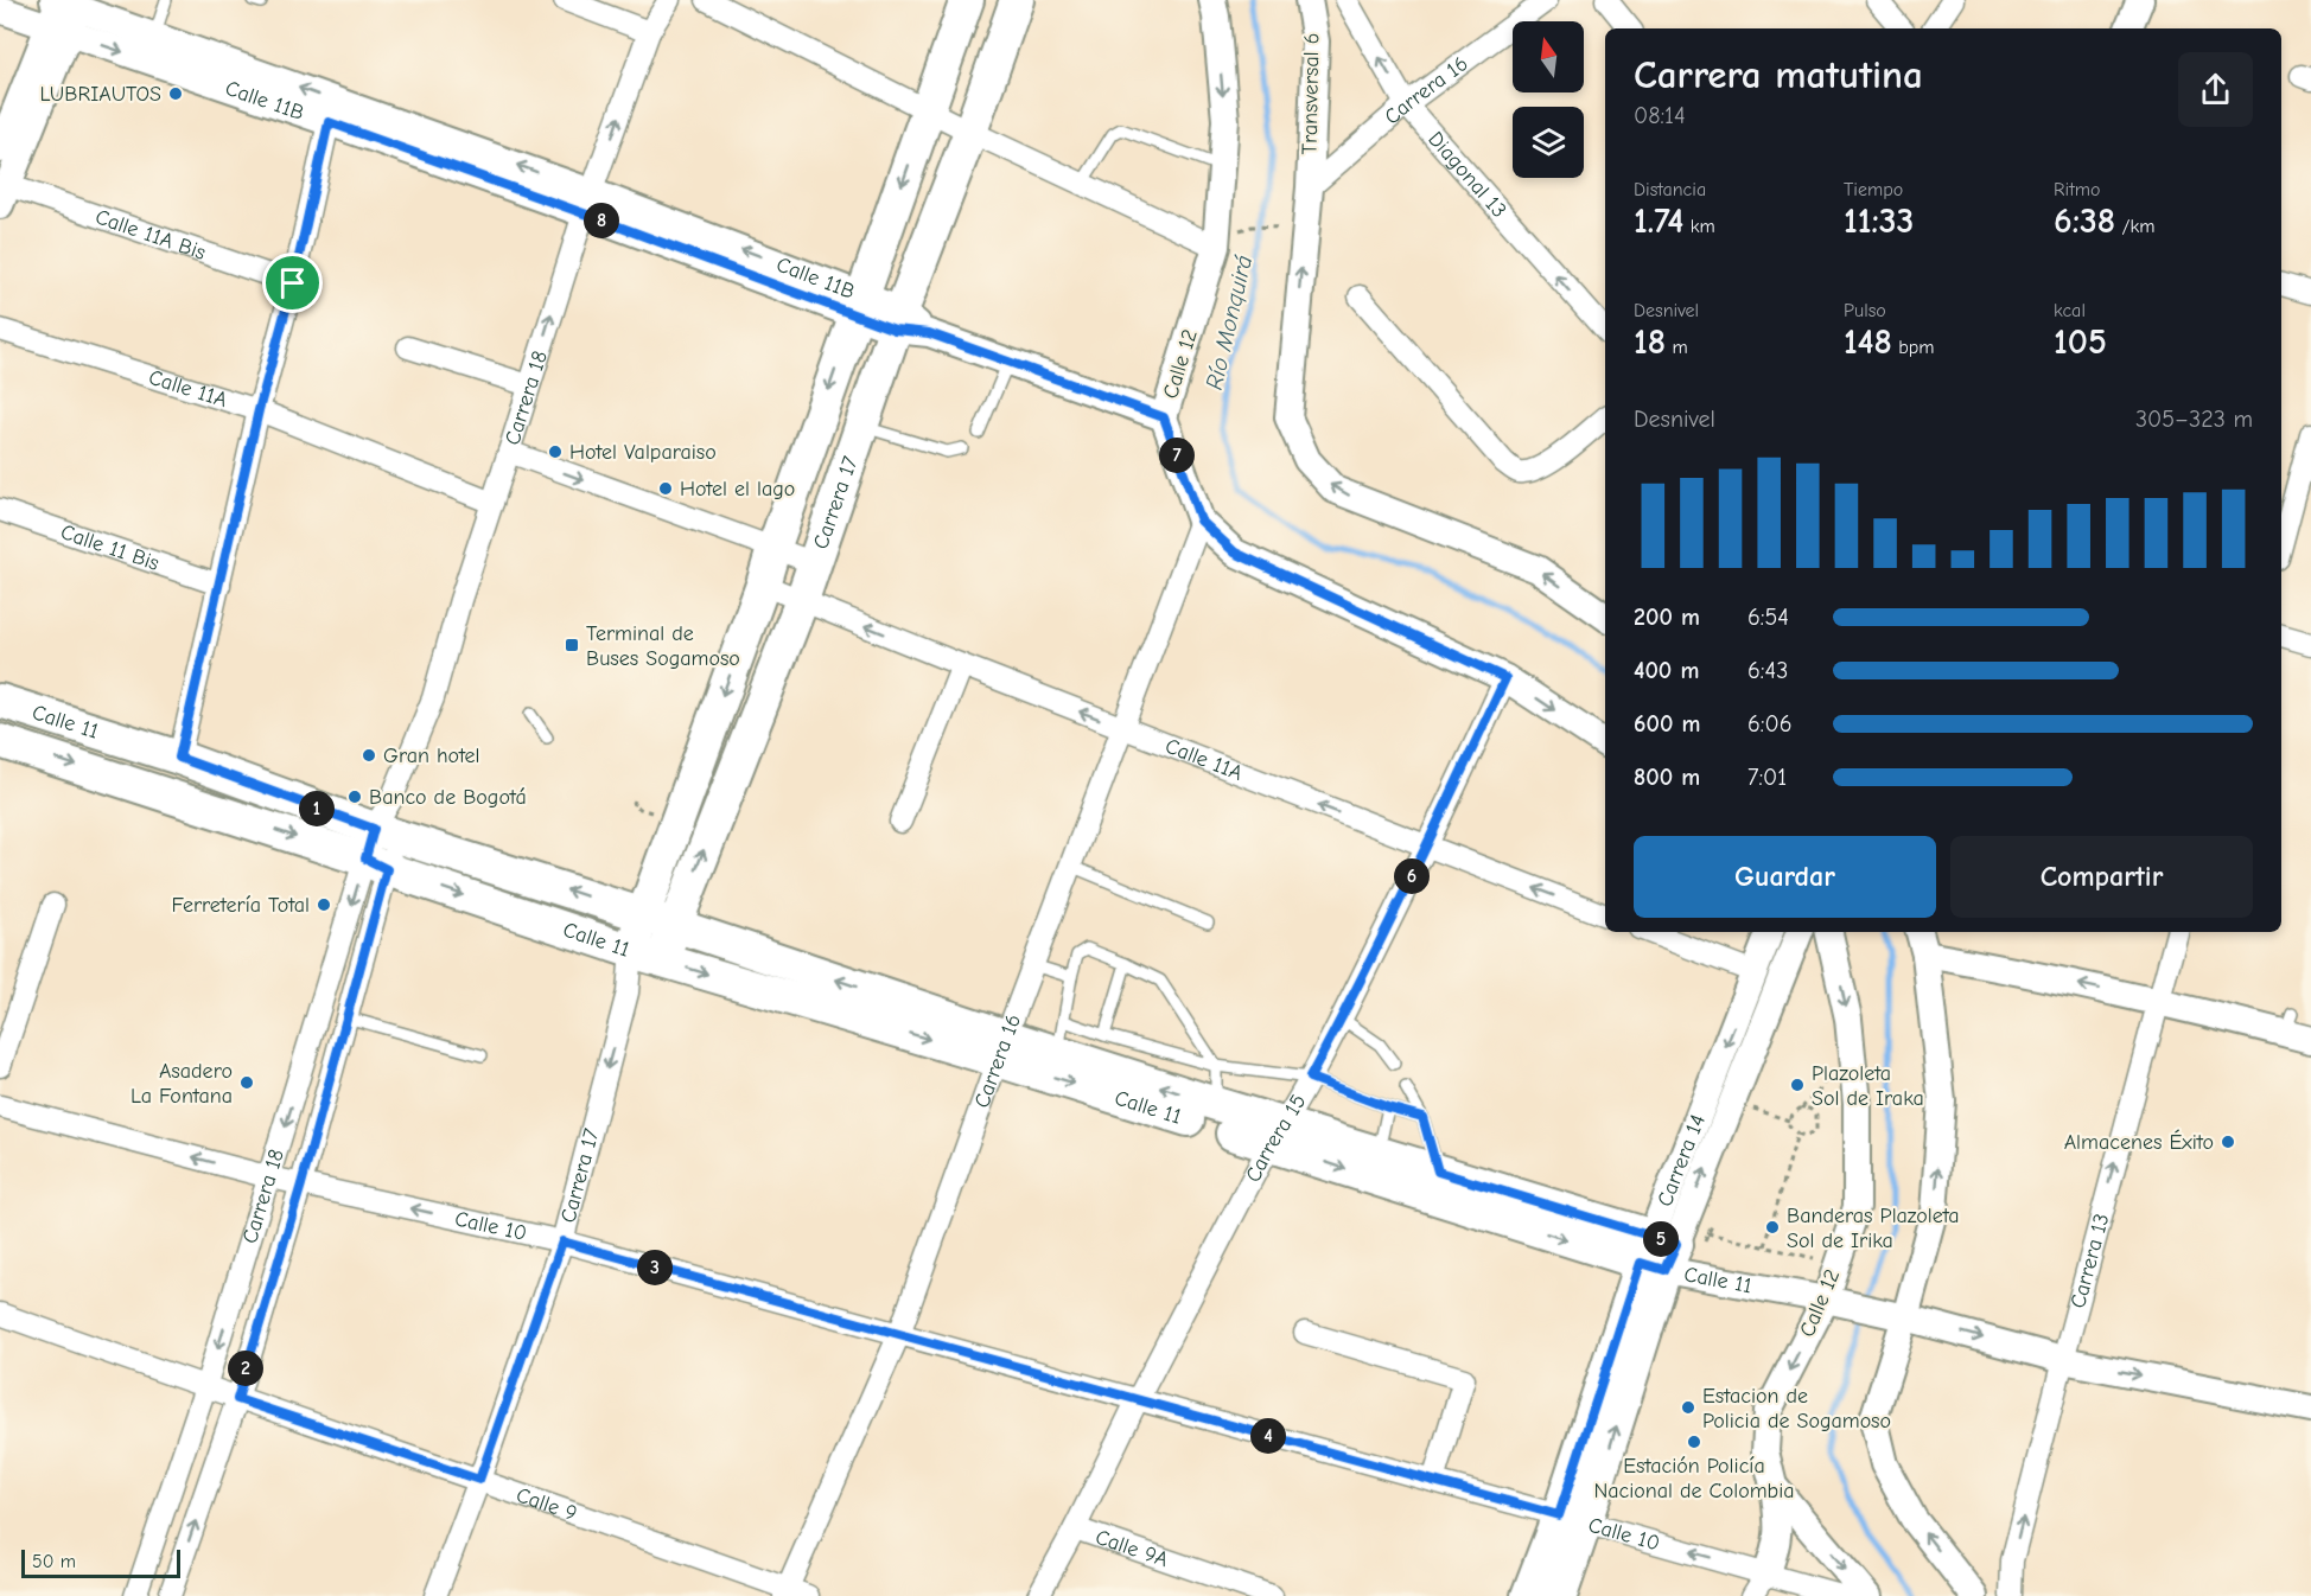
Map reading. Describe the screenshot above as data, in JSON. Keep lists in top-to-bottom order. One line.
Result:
{"streets":{"main road":["Carrera 17","Calle 11","Carrera 14"],"street":["Carrera 16","Transversal 6","Calle 11B","Diagonal 13","Calle 11A Bis","Calle 12","Calle 11A","Carrera 18","Calle 11 Bis","Carrera 15","Calle 10","Carrera 13","Calle 9","Calle 9A"]},"crossings":[["Carrera 16","Transversal 6"],["Carrera 16","Diagonal 13"],["Carrera 16","Calle 12"],["Carrera 16","Calle 11A"],["Carrera 16","Calle 11"],["Carrera 16","Calle 10"],["Carrera 16","Calle 9"],["Calle 11B","Calle 12"],["Calle 11B","Carrera 18"],["Calle 11B","Carrera 17"],["Calle 12","Calle 11"],["Calle 12","Carrera 15"],["Calle 11A","Carrera 18"],["Calle 11A","Carrera 17"],["Calle 11A","Carrera 15"],["Carrera 18","Calle 11"],["Carrera 18","Calle 10"],["Carrera 18","Calle 9"],["Carrera 17","Calle 11"],["Carrera 17","Calle 10"],["Carrera 17","Calle 9"],["Calle 11","Carrera 15"],["Calle 11","Carrera 14"],["Calle 11","Carrera 13"],["Carrera 15","Calle 10"],["Carrera 15","Calle 9A"],["Carrera 14","Calle 10"]],"one_way":["Diagonal 13","Calle 11A","Calle 10"],"water":["Río Monquirá"],"places":{"other":["LUBRIAUTOS","Hotel Valparaiso","Hotel el lago","Gran hotel","Banco de Bogotá","Ferretería Total","Asadero La Fontana","Plazoleta Sol de Iraka","Almacenes Éxito","Banderas Plazoleta Sol de Irika","Estacion de Policia de Sogamoso","Estación Policía Nacional de Colombia"],"transit":["Terminal de Buses Sogamoso"]},"scale_bar":"50 m","north":"top","page":{"heading":["Carrera matutina","08:14"],"stats":[["Distancia","1.74 km"],["Tiempo","11:33"],["Ritmo","6:38 /km"],["Desnivel","18 m"],["Pulso","148 bpm"],["kcal","105"]],"pins":["8","7","1","6","5","3","2","4"],"chart":["Desnivel","305–323 m"],"list":[{"name":"200 m","note":"6:54"},{"name":"400 m","note":"6:43"},{"name":"600 m","note":"6:06"},{"name":"800 m","note":"7:01"}],"buttons":["Guardar","Compartir"],"scale":"50 m"}}
